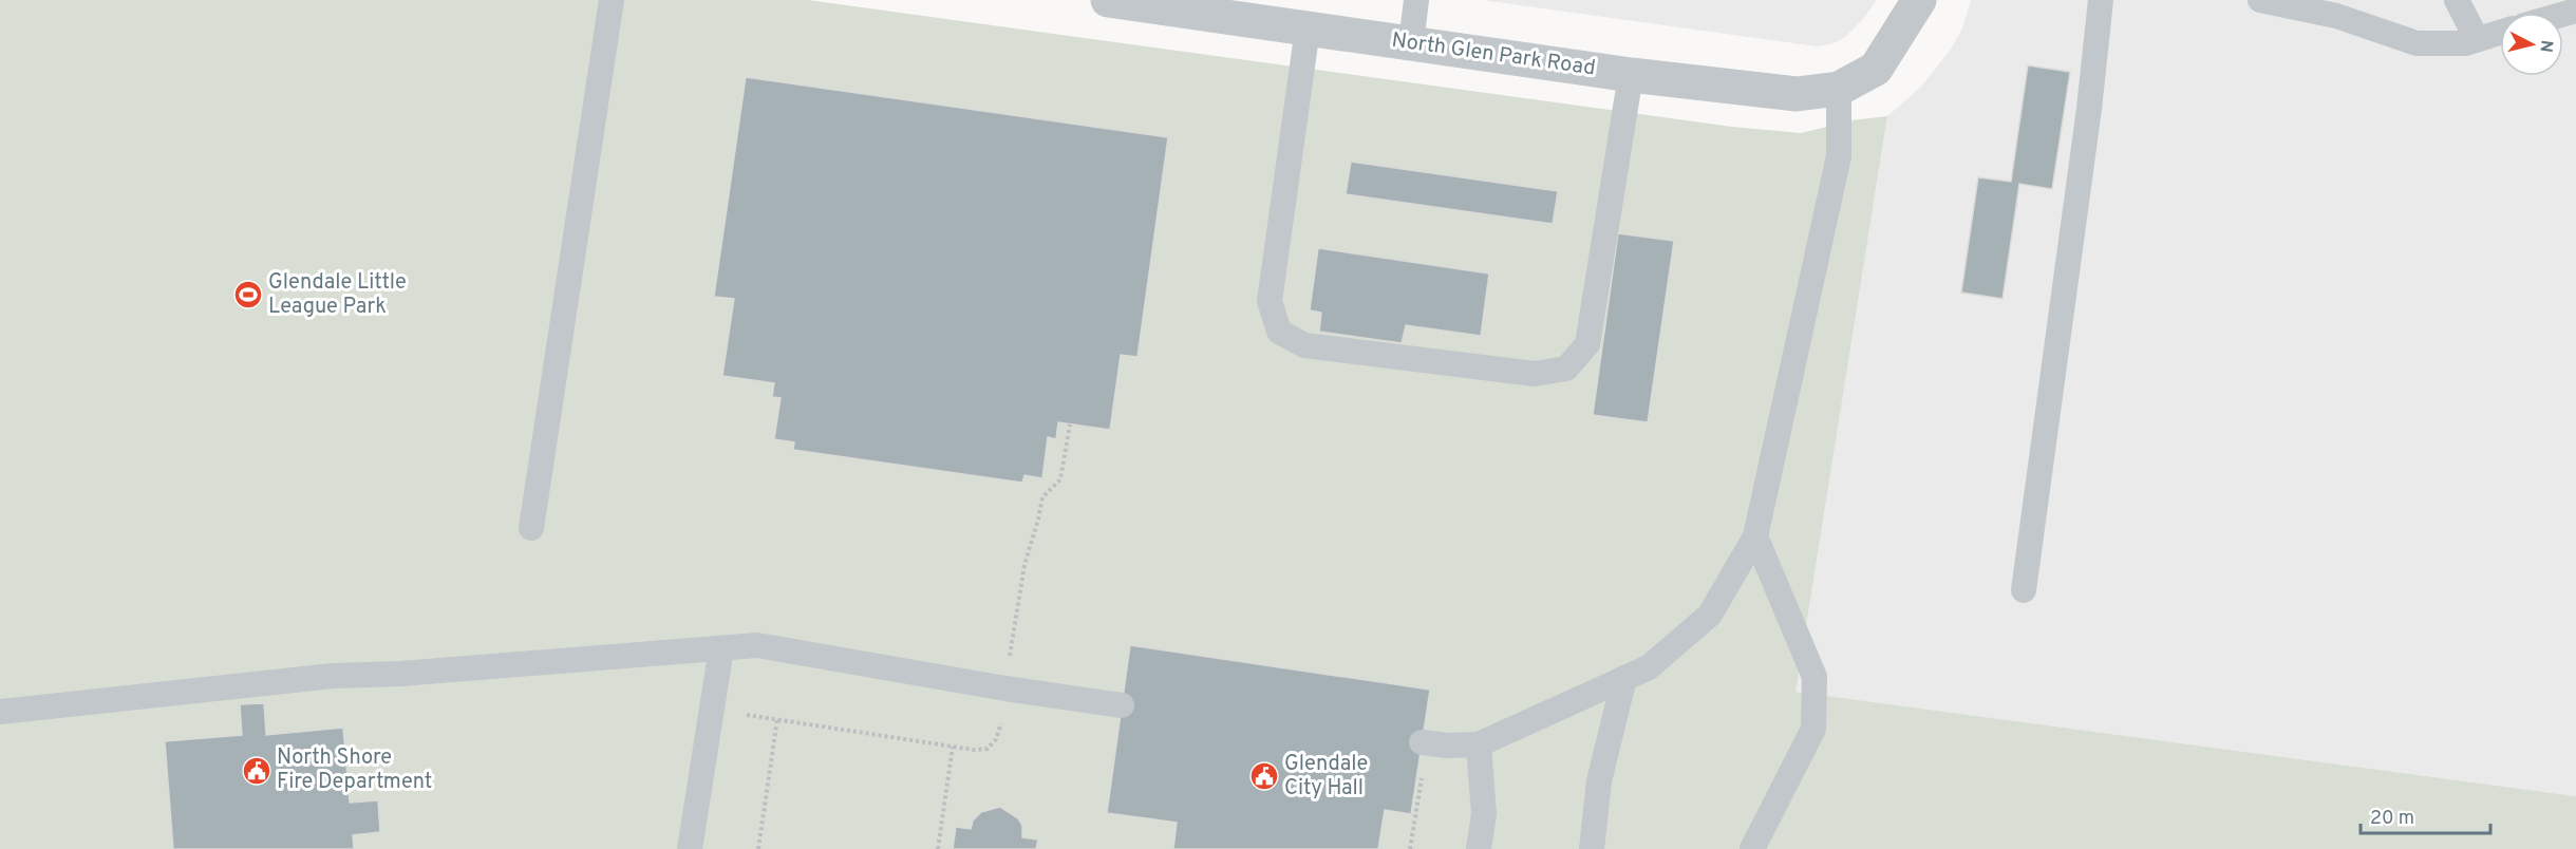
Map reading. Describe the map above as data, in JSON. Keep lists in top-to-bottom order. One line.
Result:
{"streets":{"street":["North Glen Park Road"]},"places":{"sports":["Glendale Little League Park"],"public building":["North Shore Fire Department","Glendale City Hall"]},"scale_bar":"20 m","north":"right"}
